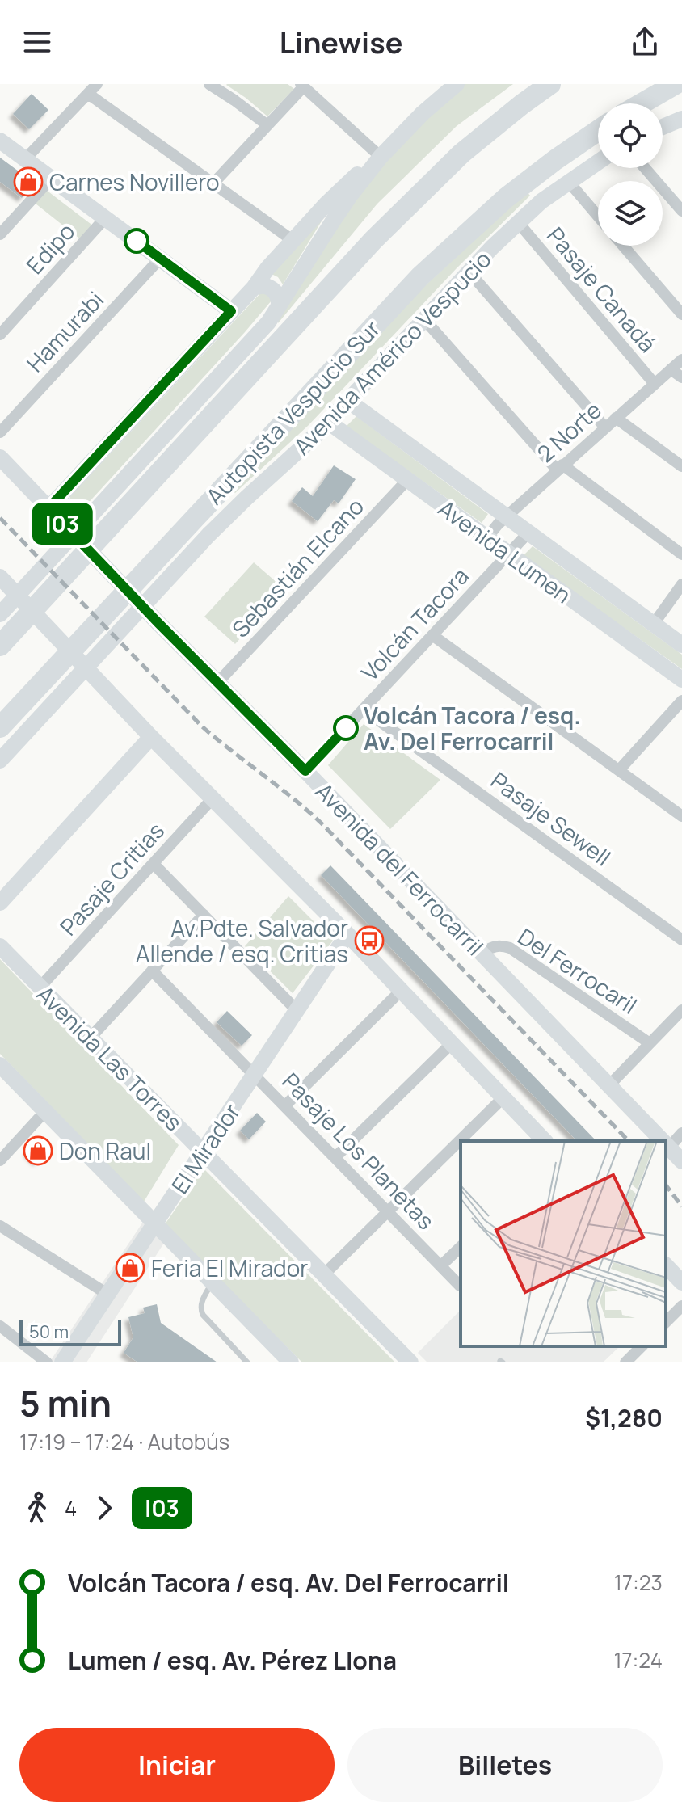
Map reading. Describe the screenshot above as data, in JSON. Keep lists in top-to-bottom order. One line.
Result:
{"streets":{"highway":["Autopista Vespucio Sur"],"street":["Edipo","Pasaje Canadá","Hamurabi","Avenida Américo Vespucio","2 Norte","Avenida Lumen","Sebastián Elcano","Volcán Tacora","Pasaje Sewell","Avenida del Ferrocarril","Pasaje Critias","Del Ferrocaril","Avenida Las Torres","El Mirador","Pasaje Los Planetas"]},"crossings":[["Pasaje Canadá","Avenida Américo Vespucio"],["Pasaje Canadá","2 Norte"],["Avenida Américo Vespucio","Avenida Lumen"],["2 Norte","Avenida Lumen"],["Avenida Lumen","Sebastián Elcano"],["Avenida Lumen","Volcán Tacora"],["Sebastián Elcano","Avenida del Ferrocarril"],["Volcán Tacora","Pasaje Sewell"],["Volcán Tacora","Avenida del Ferrocarril"],["Avenida del Ferrocarril","Del Ferrocaril"],["Pasaje Critias","Avenida Las Torres"],["Avenida Las Torres","El Mirador"],["El Mirador","Pasaje Los Planetas"]],"places":{"shop":["Carnes Novillero","Don Raul","Feria El Mirador"],"other":["Volcán Tacora / esq. Av. Del Ferrocarril"],"bus stop":["Av.Pdte. Salvador Allende / esq. Critias"]},"lines":["bus line I03"],"scale_bar":"50 m","page":{"header":"Linewise","on_map":"I03","scale":"50 m","heading":["5 min","17:19 – 17:24 · Autobús","$1,280"],"legs":["4","I03"],"list":[{"name":"Volcán Tacora / esq. Av. Del Ferrocarril","value":"17:23"},{"name":"Lumen / esq. Av. Pérez Llona","value":"17:24"}],"buttons":["Iniciar","Billetes"]}}
